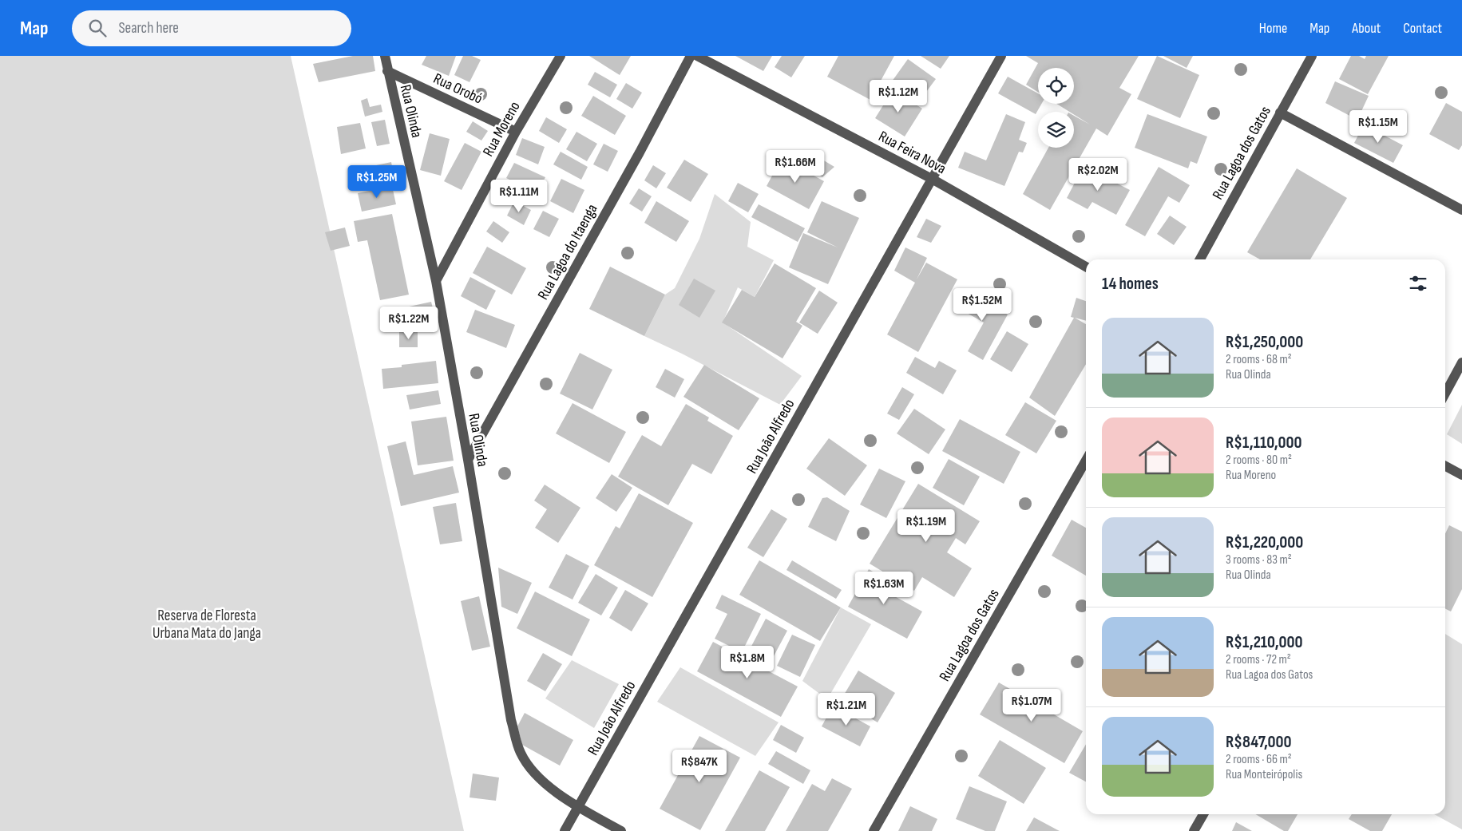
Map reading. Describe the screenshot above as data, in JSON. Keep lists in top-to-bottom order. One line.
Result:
{"streets":{"street":["Rua Orobó","Rua Olinda","Rua Moreno","Rua Feira Nova","Rua Lagoa dos Gatos","Rua Lagoa do Itaenga","Rua João Alfredo"]},"crossings":[["Rua Orobó","Rua Olinda"],["Rua Orobó","Rua Moreno"],["Rua Olinda","Rua Moreno"],["Rua Olinda","Rua Lagoa do Itaenga"],["Rua Olinda","Rua João Alfredo"],["Rua Feira Nova","Rua João Alfredo"]],"parks":["Reserva de Floresta Urbana Mata do Janga"],"page":{"header":"Map","search":"Search here","nav":["Home","Map","About","Contact"],"price":["R$1.12M","R$1.15M","R$1.66M","R$2.02M","R$1.25M","R$1.11M","R$1.52M","R$1.22M","R$1.19M","R$1.63M","R$1.8M","R$1.07M","R$1.21M","R$847K"],"heading":"14 homes","list":[{"name":"R$1,250,000","note":"2 rooms · 68 m² · Rua Olinda"},{"name":"R$1,110,000","note":"2 rooms · 80 m² · Rua Moreno"},{"name":"R$1,220,000","note":"3 rooms · 83 m² · Rua Olinda"},{"name":"R$1,210,000","note":"2 rooms · 72 m² · Rua Lagoa dos Gatos"},{"name":"R$847,000","note":"2 rooms · 66 m² · Rua Monteirópolis"}]}}
